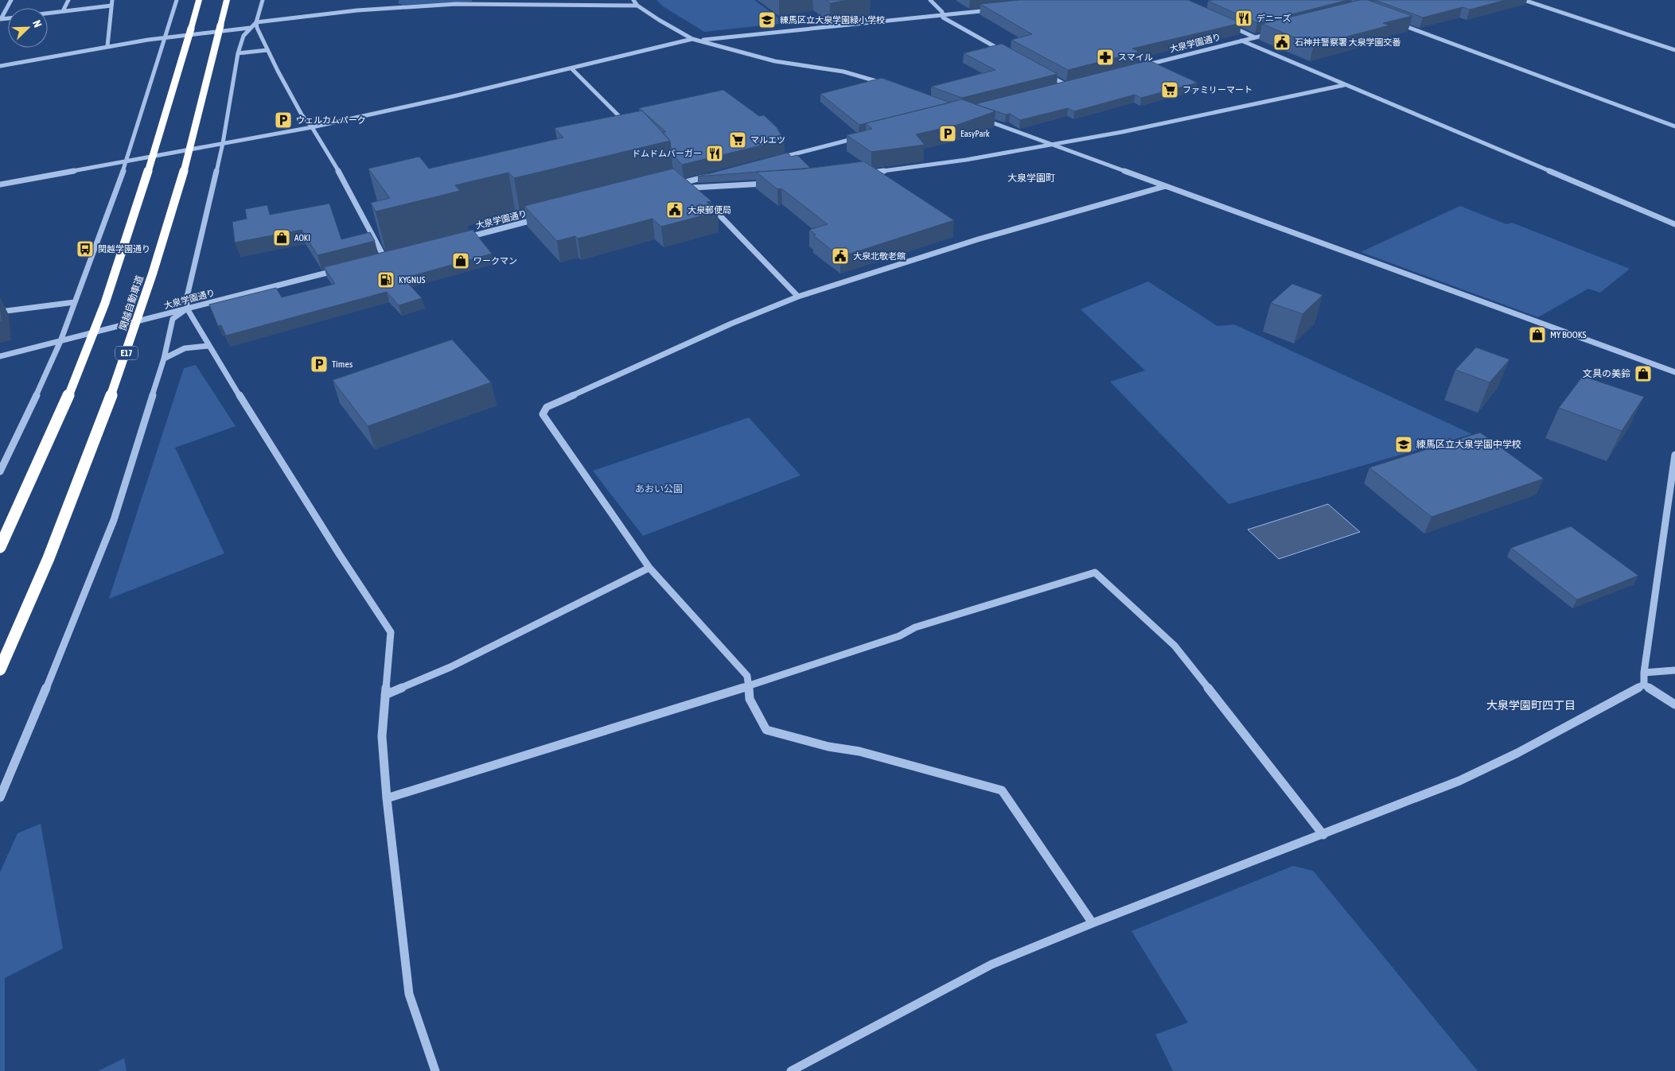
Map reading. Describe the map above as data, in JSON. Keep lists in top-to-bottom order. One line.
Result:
{"streets":{"highway":["関越自動車道","E17"],"street":["大泉学園通り"]},"districts":["大泉学園町","大泉学園町四丁目"],"parks":["あおい公園"],"places":{"restaurant":["デニーズ","ドムドムバーガー"],"school or university":["練馬区立大泉学園緑小学校","練馬区立大泉学園中学校"],"public building":["石神井警察署 大泉学園交番","大泉郵便局","大泉北敬老館"],"pharmacy":["スマイル"],"supermarket":["ファミリーマート","マルエツ"],"parking":["ウェルカムパーク","EasyPark","Times"],"shop":["AOKI","ワークマン","MY BOOKS","文具の美鈴"],"bus stop":["関越学園通り"],"fuel station":["KYGNUS"]},"north":"top right"}
